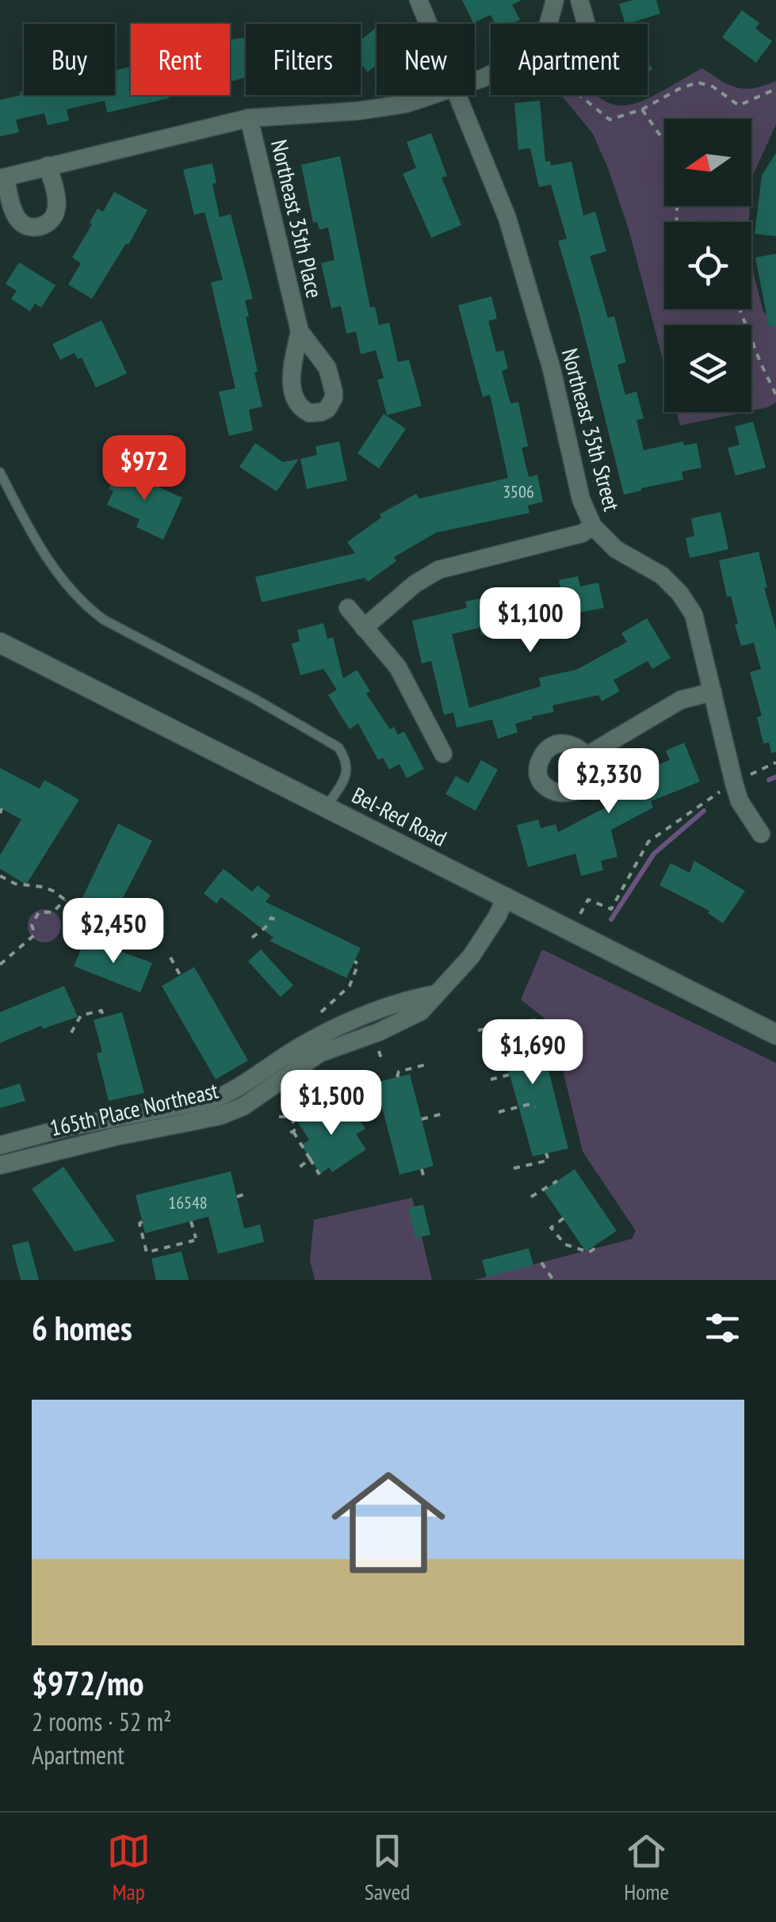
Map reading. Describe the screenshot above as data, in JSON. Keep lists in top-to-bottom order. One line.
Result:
{"streets":{"main road":["Bel-Red Road"],"street":["Northeast 35th Place","Northeast 35th Street","165th Place Northeast"]},"crossings":[["Bel-Red Road","165th Place Northeast"]],"house_numbers":["3506","16548"],"north":"left","page":{"chip":["Buy","Rent","Filters","New","Apartment"],"price":["$972","$1,100","$2,330","$2,450","$1,690","$1,500"],"heading":"6 homes","list":[{"name":"$972/mo","note":"2 rooms · 52 m² · Apartment"}],"tabs":["Map","Saved","Home"]}}
